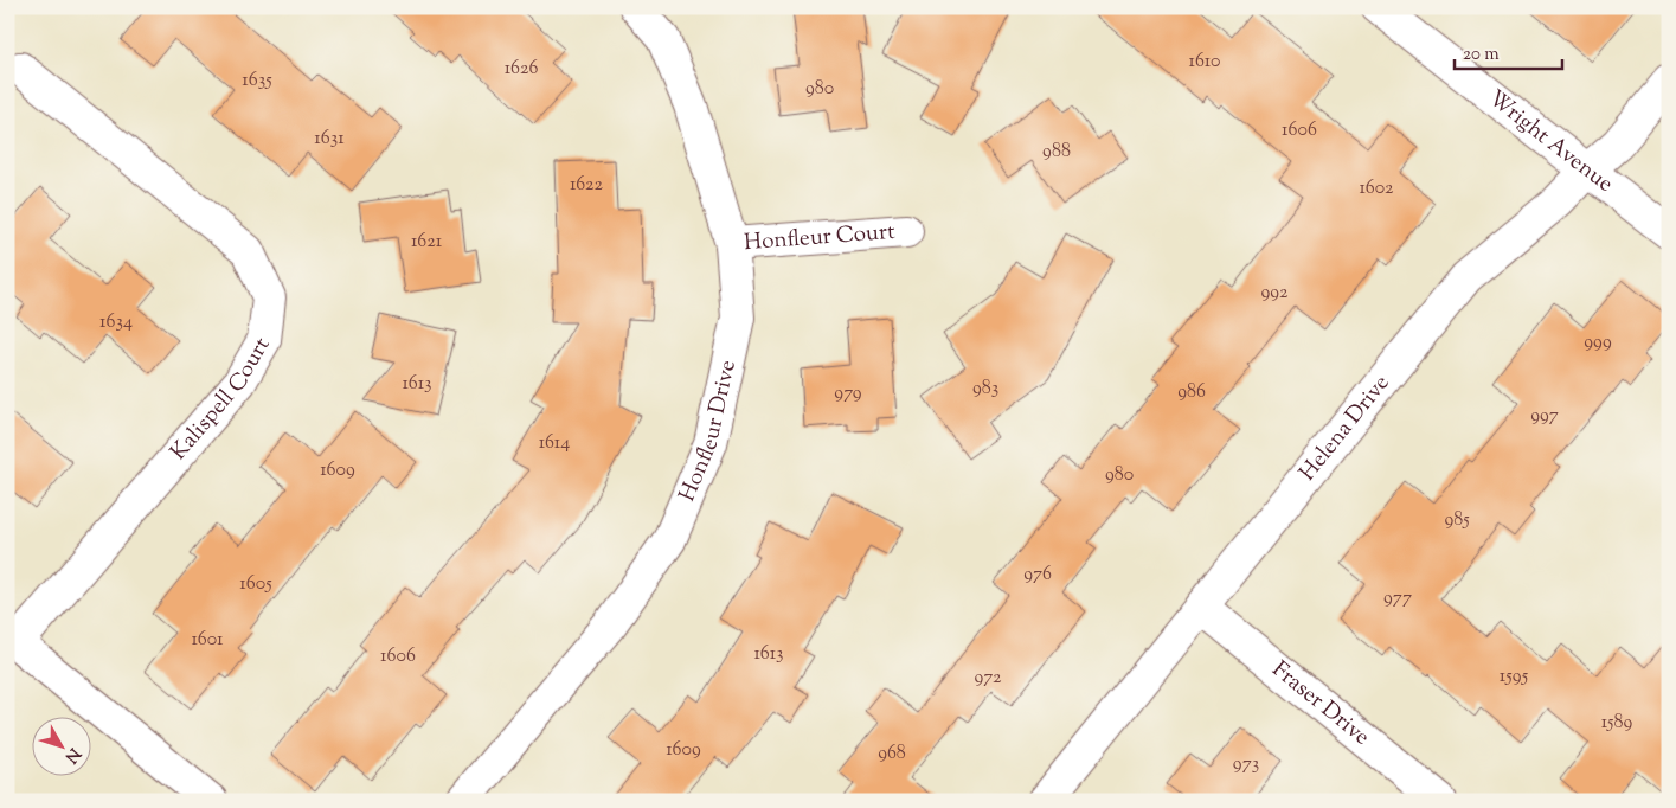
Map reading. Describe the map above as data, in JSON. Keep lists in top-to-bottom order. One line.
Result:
{"streets":{"street":["Wright Avenue","Honfleur Court","Kalispell Court","Helena Drive","Honfleur Drive","Fraser Drive"]},"crossings":[["Wright Avenue","Helena Drive"],["Honfleur Court","Honfleur Drive"],["Helena Drive","Fraser Drive"]],"house_numbers":["1610","1626","1635","980","1606","1631","988","1622","1602","1621","992","1634","999","1613","983","986","979","997","1614","1609","980","985","976","1605","977","1601","1613","1606","1595","972","1589","1609","968","973"],"scale_bar":"20 m","north":"bottom right"}
